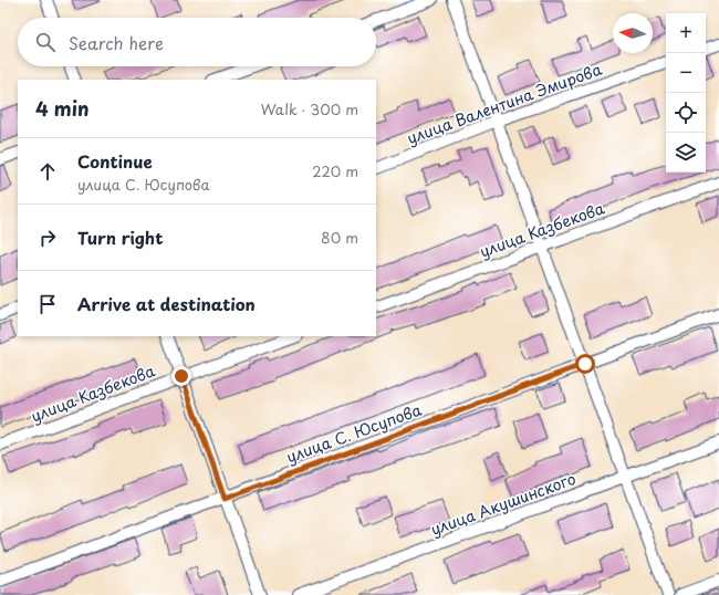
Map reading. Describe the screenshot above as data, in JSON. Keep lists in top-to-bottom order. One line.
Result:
{"streets":{"street":["улица Валентина Эмирова","улица Казбекова","улица С. Юсупова","улица Акушинского"]},"north":"left","page":{"map_buttons":["+","−"],"search":"Search here","heading":["4 min","Walk · 300 m"],"list":[["Continue","улица С. Юсупова","220 m"],["Turn right","80 m"],"Arrive at destination"]}}
